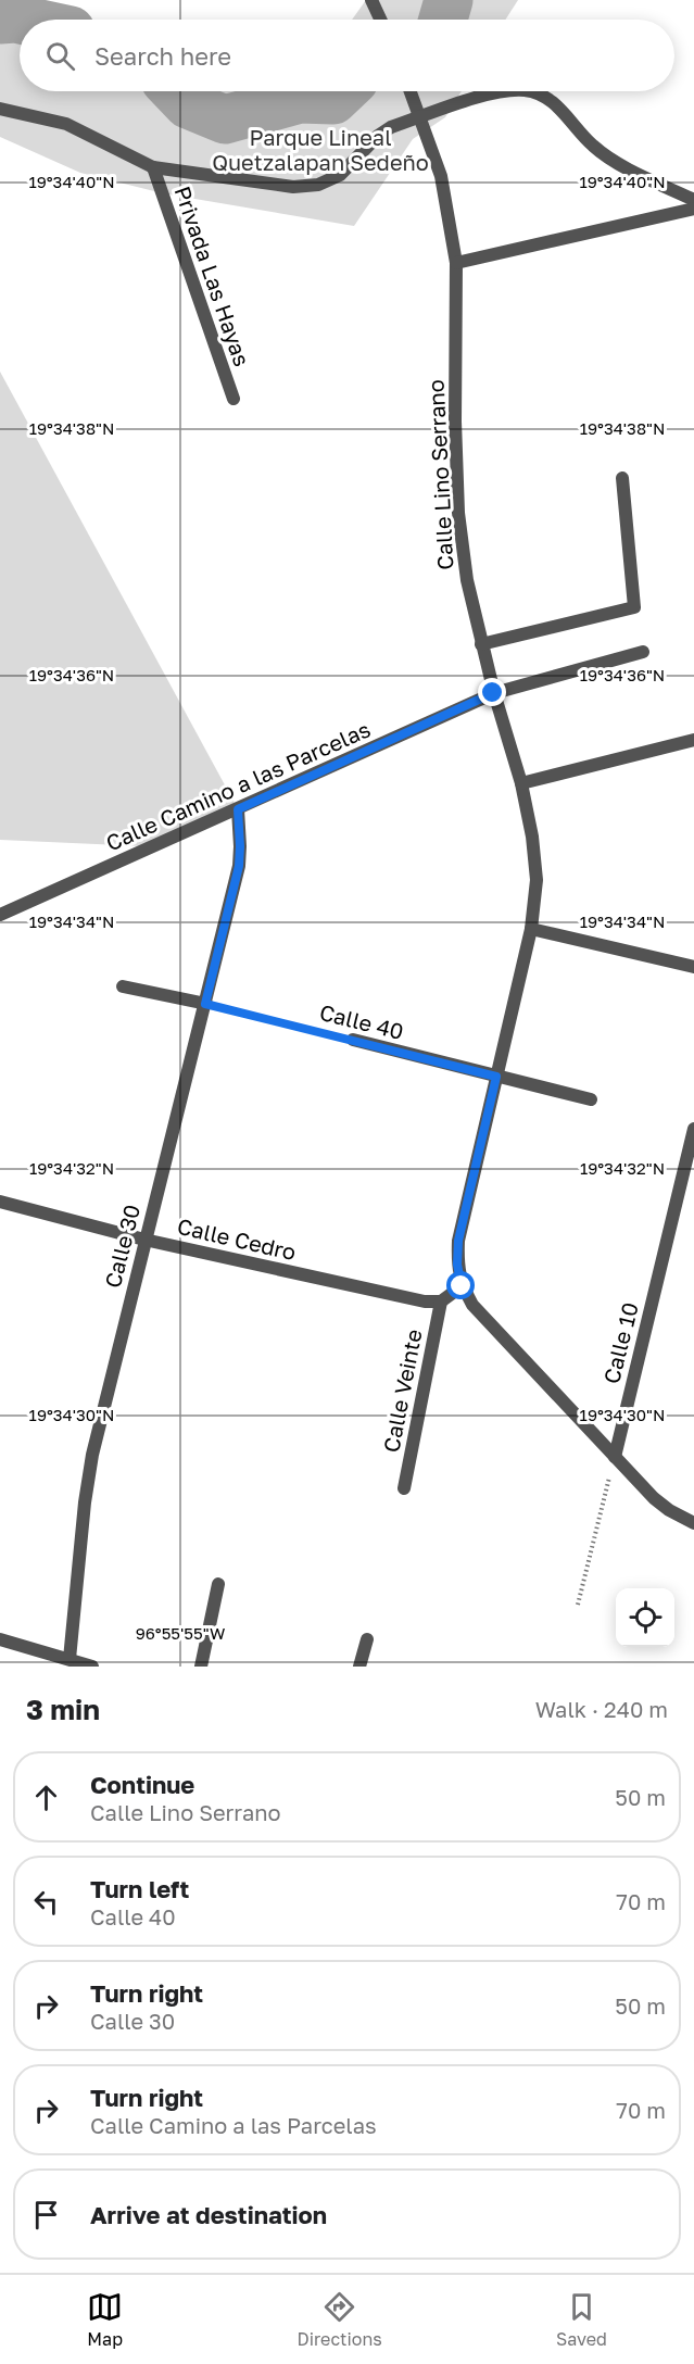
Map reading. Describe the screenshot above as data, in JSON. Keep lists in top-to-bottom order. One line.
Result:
{"streets":{"street":["Privada Las Hayas","Calle Lino Serrano","Calle Camino a las Parcelas","Calle 40","Calle Cedro","Calle 30","Calle 10","Calle Veinte"]},"crossings":[["Privada Las Hayas","Calle Lino Serrano"],["Calle Lino Serrano","Calle Camino a las Parcelas"],["Calle Lino Serrano","Calle 40"],["Calle Camino a las Parcelas","Calle 30"],["Calle 40","Calle 30"],["Calle Cedro","Calle 30"],["Calle Cedro","Calle Veinte"]],"parks":["Parque Lineal Quetzalapan Sedeño"],"page":{"search":"Search here","heading":["3 min","Walk · 240 m"],"list":[["Continue","Calle Lino Serrano","50 m"],["Turn left","Calle 40","70 m"],["Turn right","Calle 30","50 m"],["Turn right","Calle Camino a las Parcelas","70 m"],"Arrive at destination"],"nav":["Map","Directions","Saved"]},"coordinates":["19°34'40\"N","19°34'38\"N","19°34'36\"N","19°34'34\"N","19°34'32\"N","19°34'30\"N","96°55'55\"W"]}
